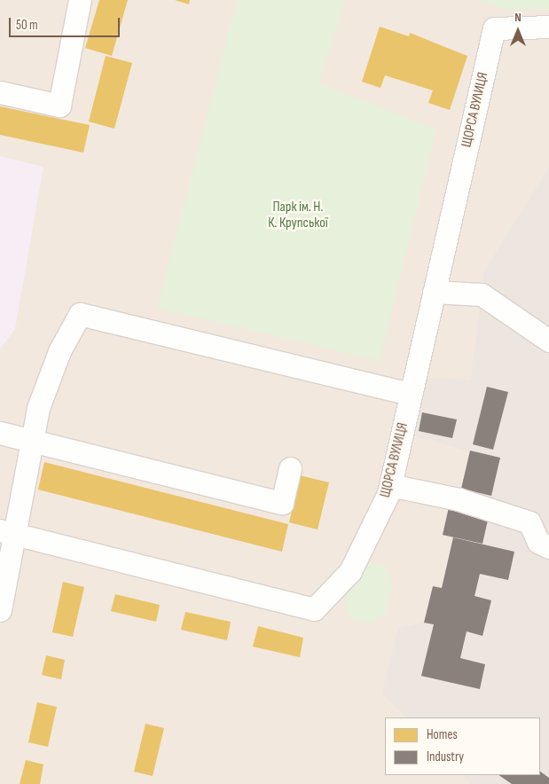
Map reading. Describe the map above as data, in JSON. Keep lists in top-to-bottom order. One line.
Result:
{"streets":{"street":["ЩОРСА ВУЛИЦЯ"]},"parks":["Парк ім. Н. К. Крупської"],"legend":["Homes","Industry"],"scale_bar":"50 m","north":"top"}
